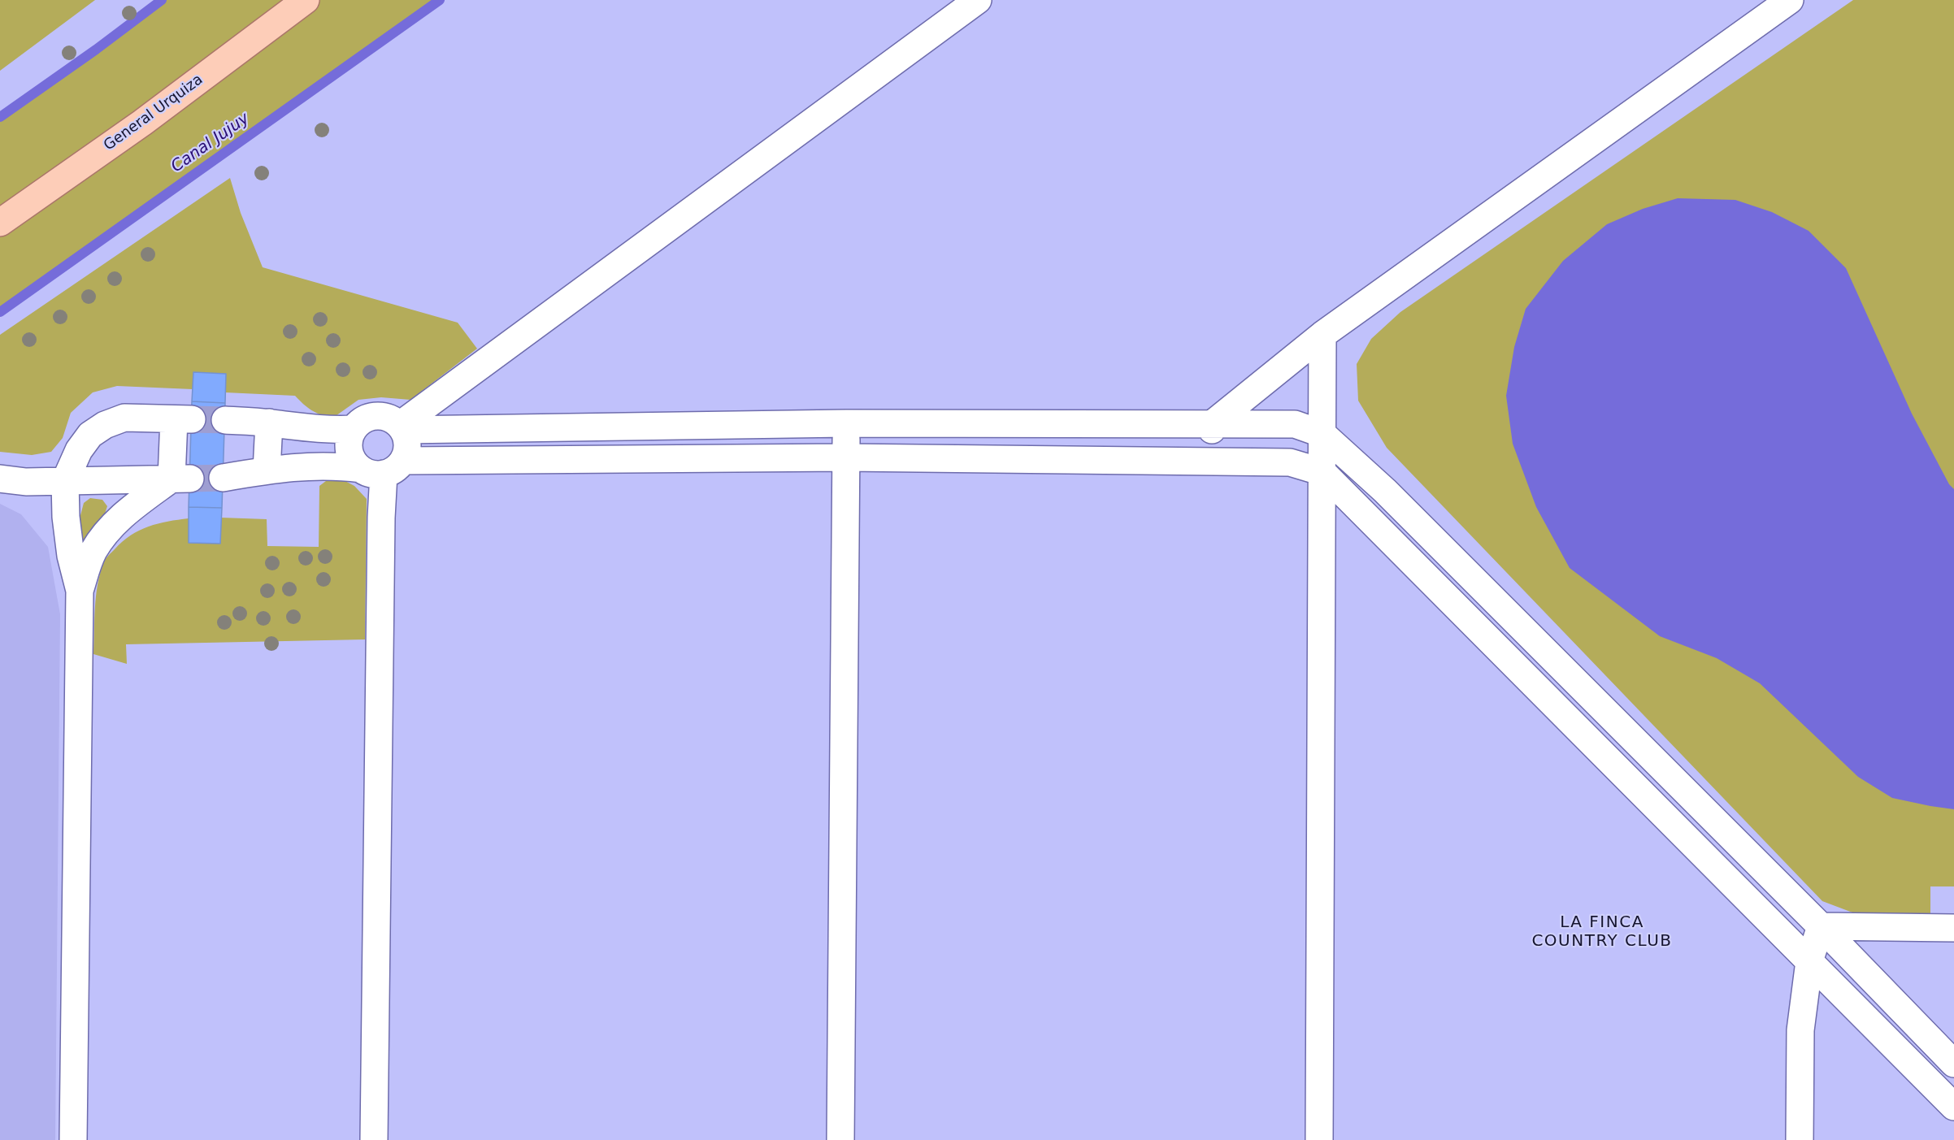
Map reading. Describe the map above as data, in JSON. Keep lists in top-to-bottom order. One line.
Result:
{"streets":{"main road":["General Urquiza"]},"districts":["LA FINCA COUNTRY CLUB"],"water":["Canal Jujuy"]}
